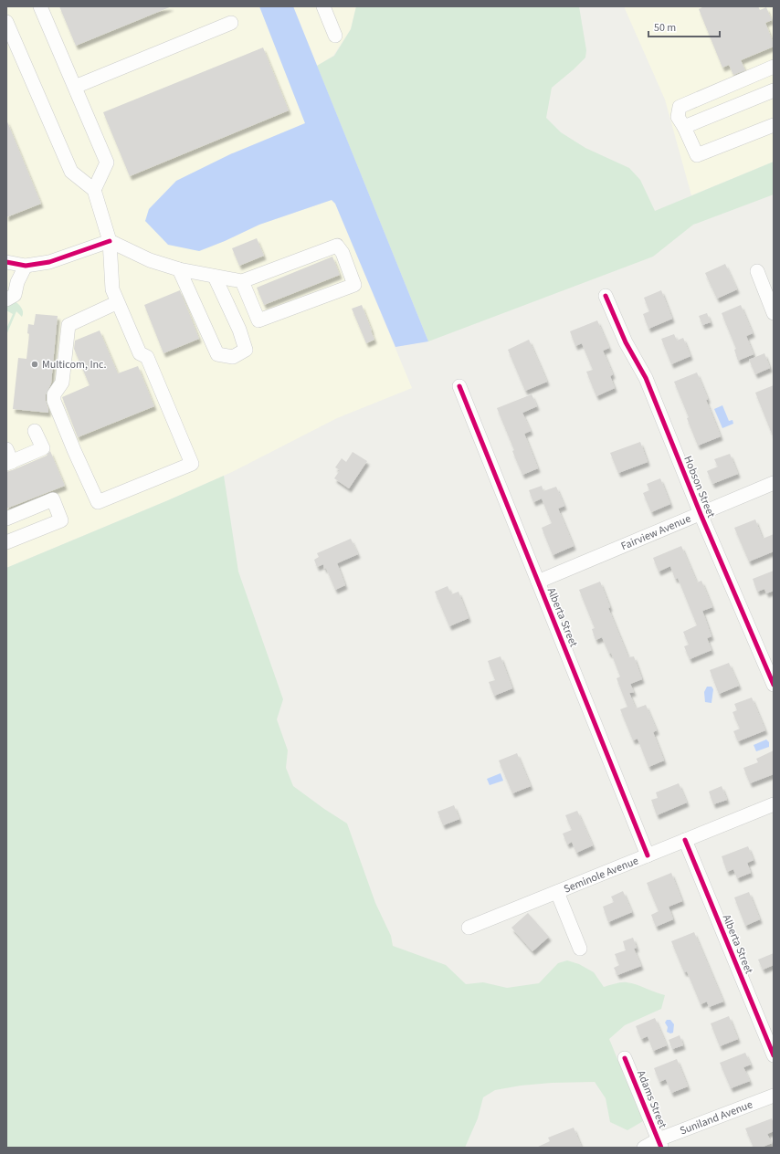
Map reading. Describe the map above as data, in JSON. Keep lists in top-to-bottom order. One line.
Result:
{"streets":{"street":["Hobson Street","Fairview Avenue","Alberta Street","Seminole Avenue","Adams Street","Suniland Avenue"]},"crossings":[["Hobson Street","Fairview Avenue"],["Fairview Avenue","Alberta Street"],["Alberta Street","Seminole Avenue"],["Adams Street","Suniland Avenue"]],"places":["Multicom, Inc."],"scale_bar":"50 m"}
